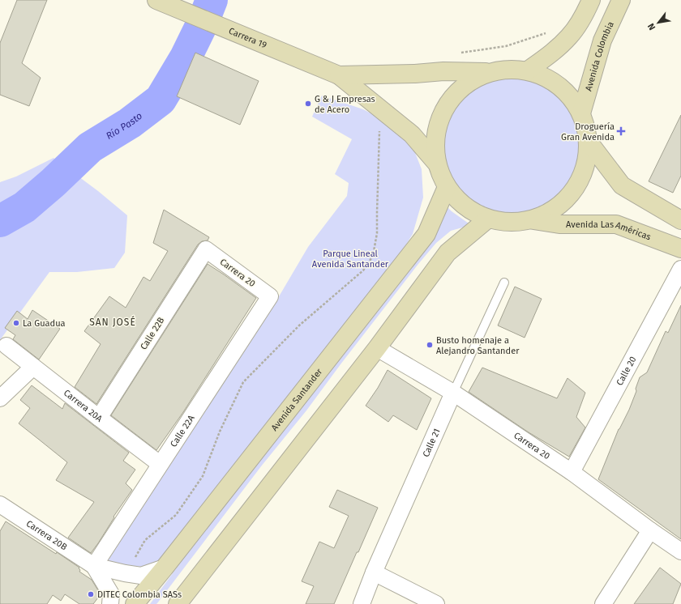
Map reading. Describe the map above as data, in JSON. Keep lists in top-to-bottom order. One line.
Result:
{"streets":{"main road":["Carrera 19","Avenida Colombia","Avenida Las Américas","Avenida Santander"],"street":["Carrera 20","Calle 22B","Calle 20","Carrera 20A","Calle 22A","Calle 21","Carrera 20B"]},"crossings":[["Carrera 20","Calle 22B"],["Carrera 20","Calle 20"],["Carrera 20","Calle 22A"],["Carrera 20","Calle 21"],["Calle 22B","Carrera 20A"],["Avenida Santander","Carrera 20B"],["Carrera 20A","Calle 22A"],["Calle 22A","Carrera 20B"]],"districts":["SAN JOSÉ"],"water":["Río Pasto"],"parks":["Parque Lineal Avenida Santander"],"places":{"other":["G & J Empresas de Acero","La Guadua","Busto homenaje a Alejandro Santander","DITEC Colombia SASs"],"health":["Droguería Gran Avenida"]},"north":"bottom left"}
